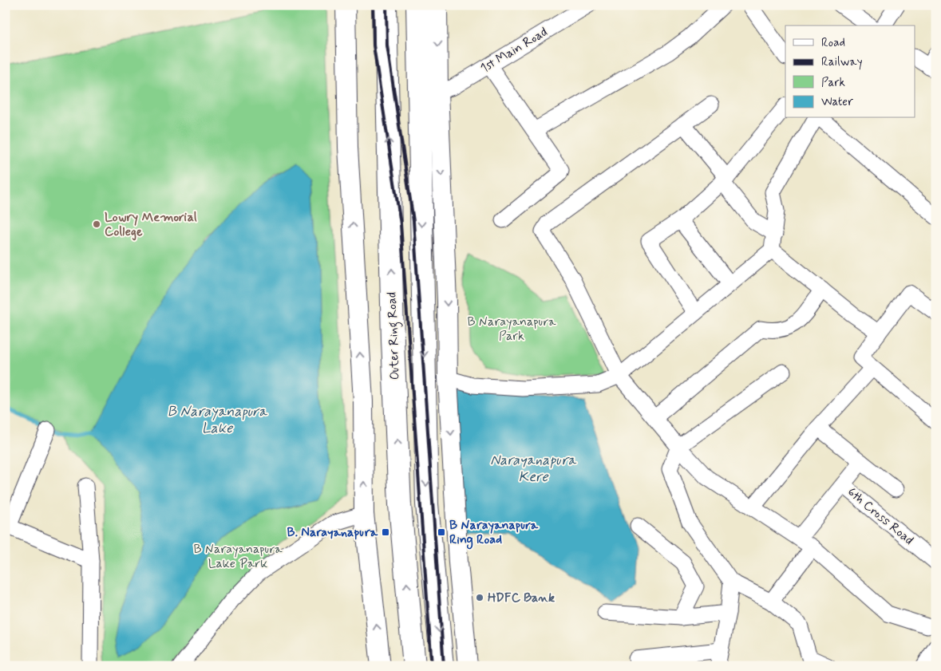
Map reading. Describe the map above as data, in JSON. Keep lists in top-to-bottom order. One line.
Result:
{"streets":{"highway":["Outer Ring Road"],"street":["1st Main Road","6th Cross Road"]},"water":["B Narayanapura Lake","Narayanapura Kere"],"parks":["B Narayanapura Park","B Narayanapura Lake Park"],"places":{"other":["Lowry Memorial College","HDFC Bank"],"transit":["B. Narayanapura","B Narayanapura Ring Road"]},"legend":["Road","Railway","Park","Water"]}
